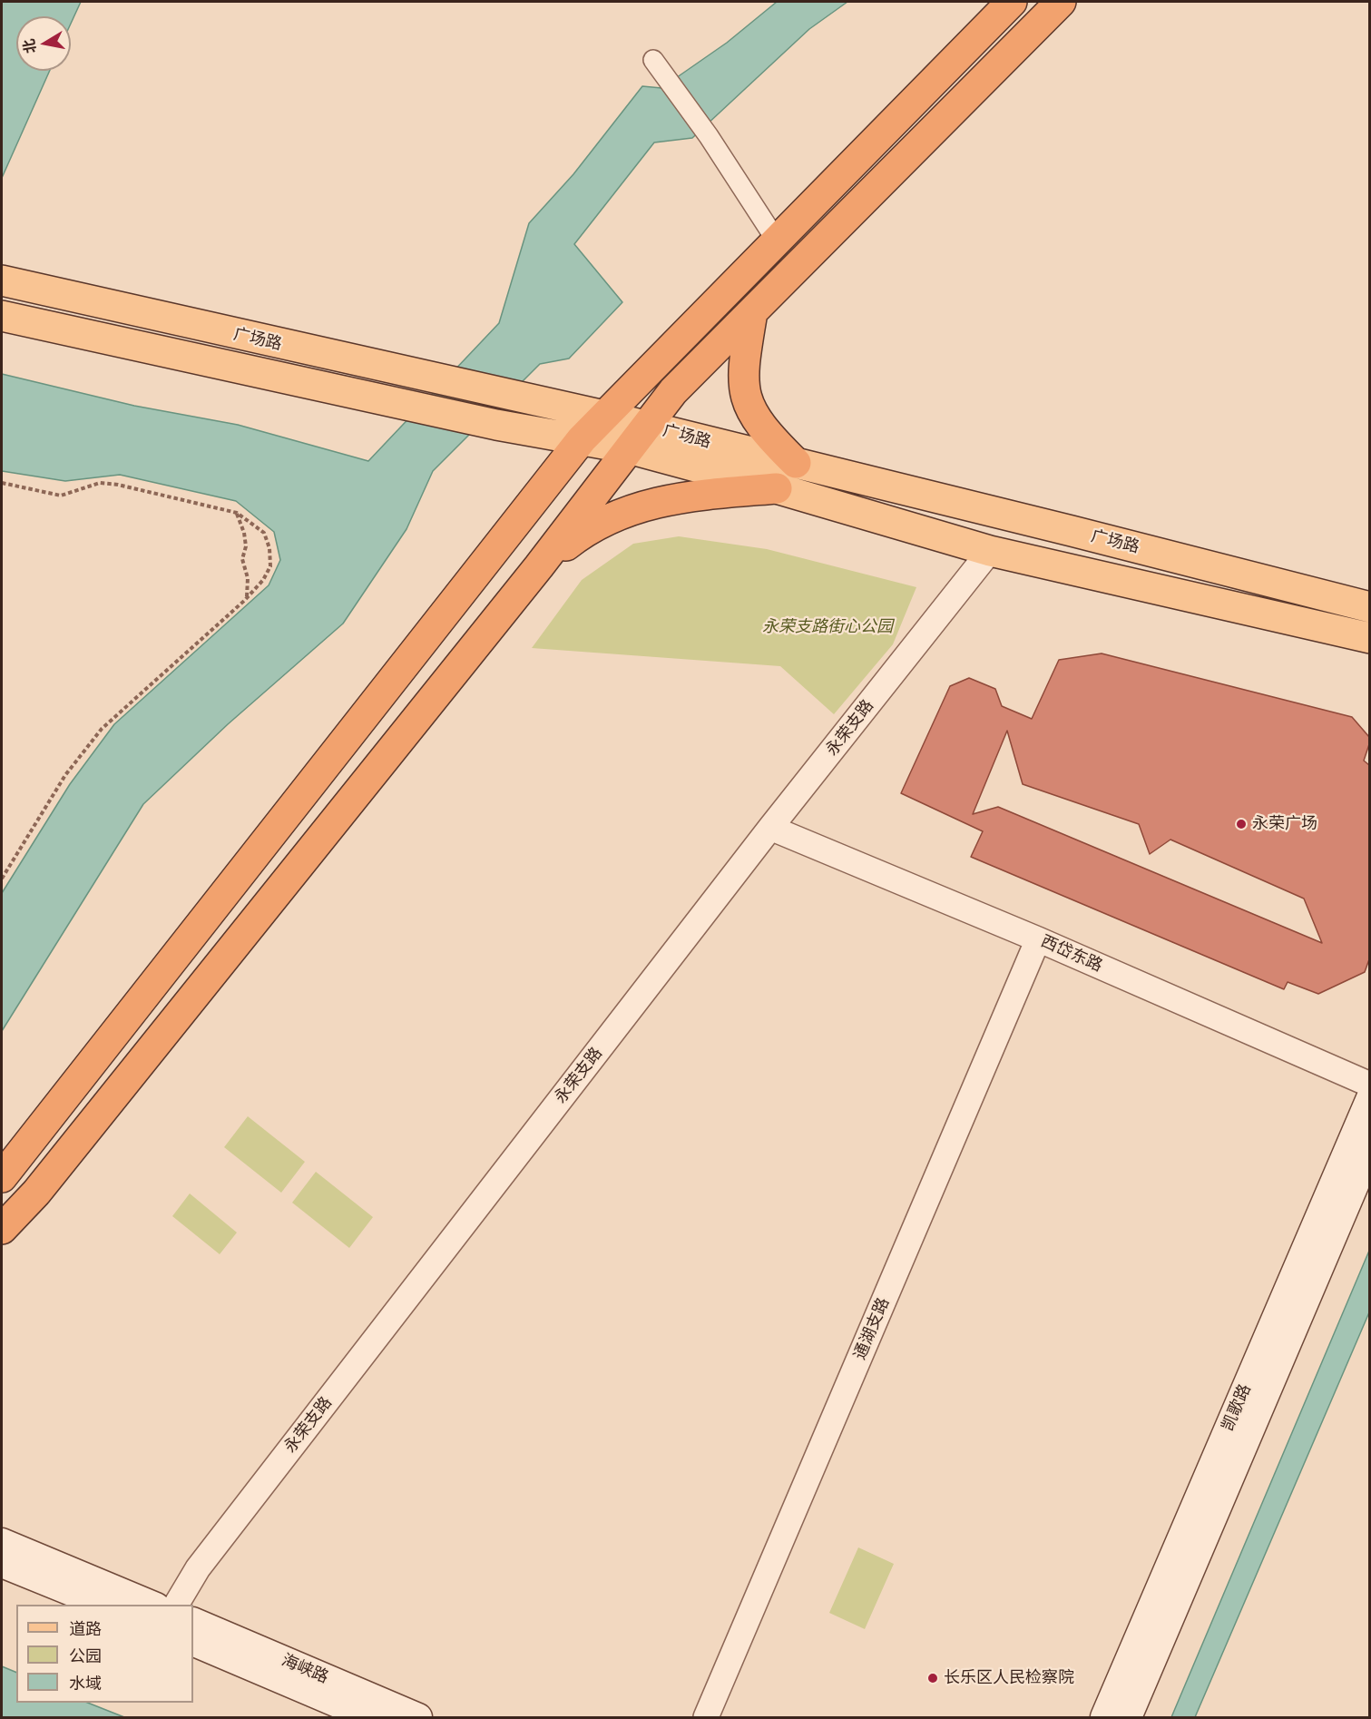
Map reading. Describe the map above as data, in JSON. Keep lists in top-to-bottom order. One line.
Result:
{"streets":{"main road":["广场路","凯歌路","海峡路"],"street":["永荣支路","西岱东路","通湖支路"]},"crossings":[["广场路","永荣支路"],["永荣支路","西岱东路"],["西岱东路","通湖支路"]],"parks":["永荣支路街心公园"],"places":["永荣广场","长乐区人民检察院"],"legend":["道路","公园","水域"],"north":"left"}
